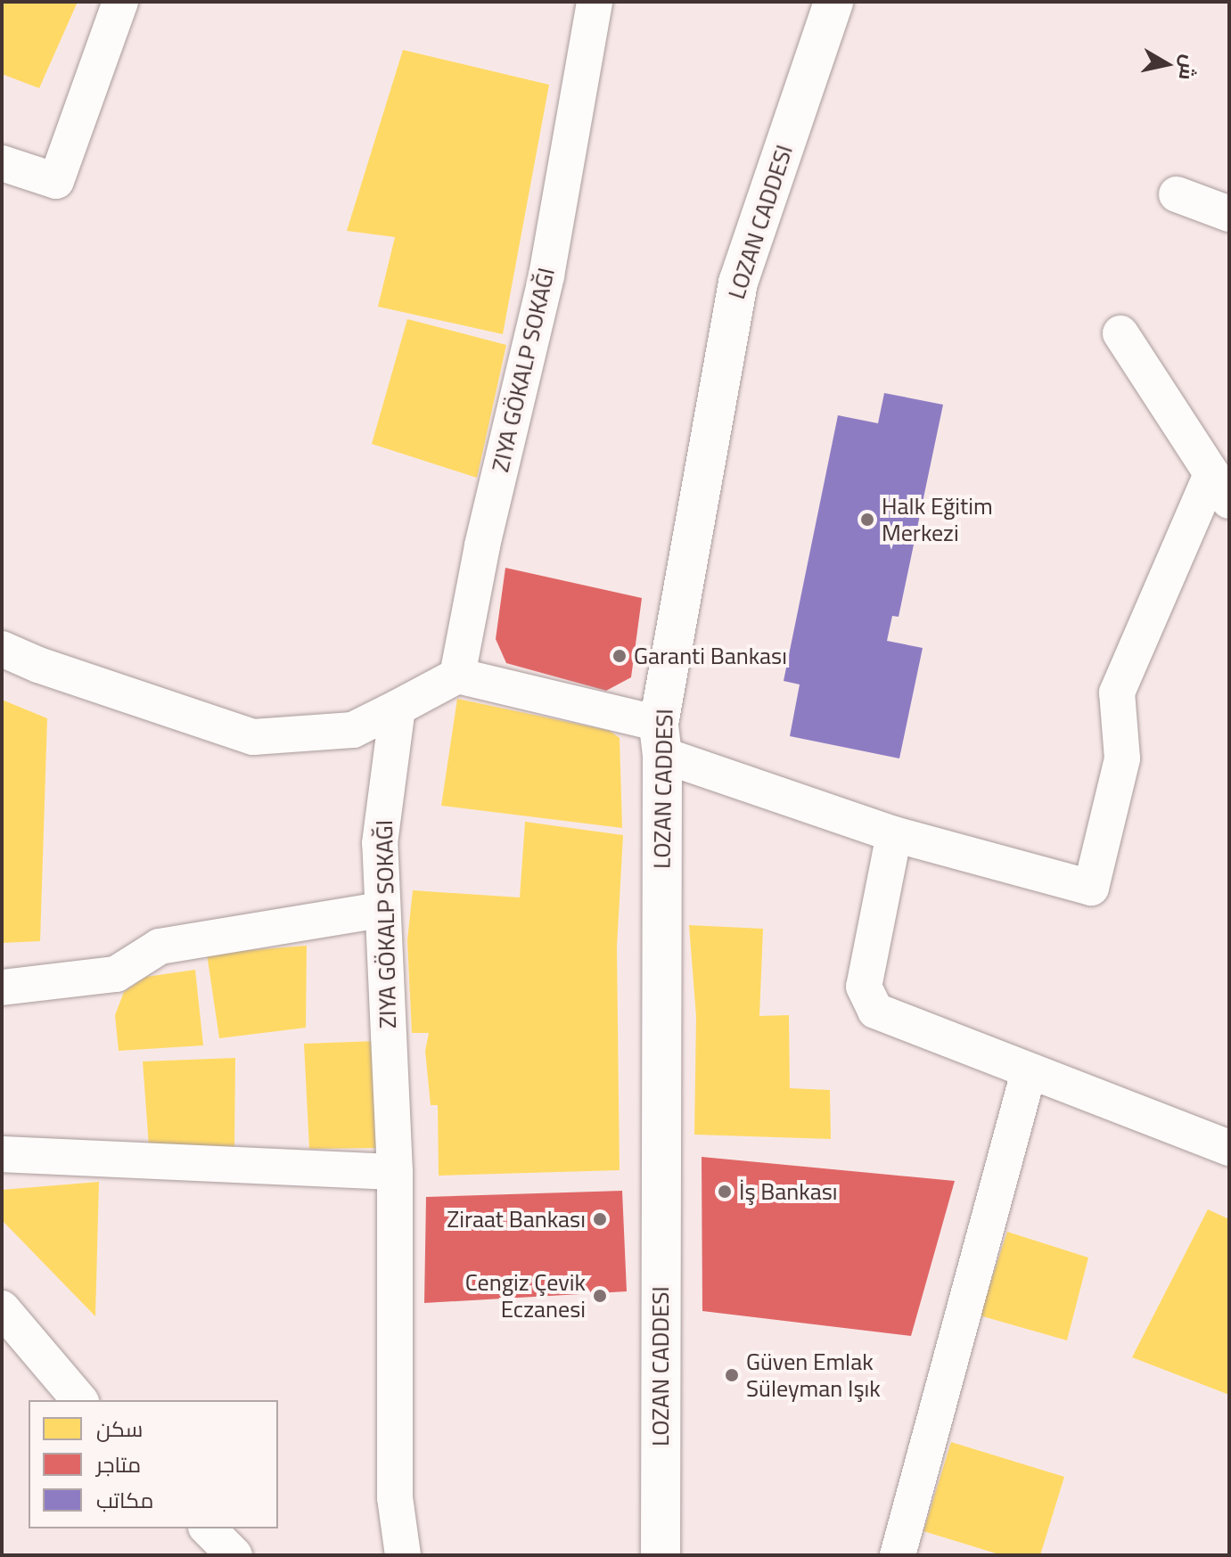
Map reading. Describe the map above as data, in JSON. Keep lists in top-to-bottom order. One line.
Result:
{"streets":{"main road":["LOZAN CADDESI"]},"places":["Halk Eğitim Merkezi","Garanti Bankası","İş Bankası","Ziraat Bankası","Cengiz Çevik Eczanesi","Güven Emlak Süleyman Işık"],"legend":["سكن","متاجر","مكاتب"],"north":"right"}
